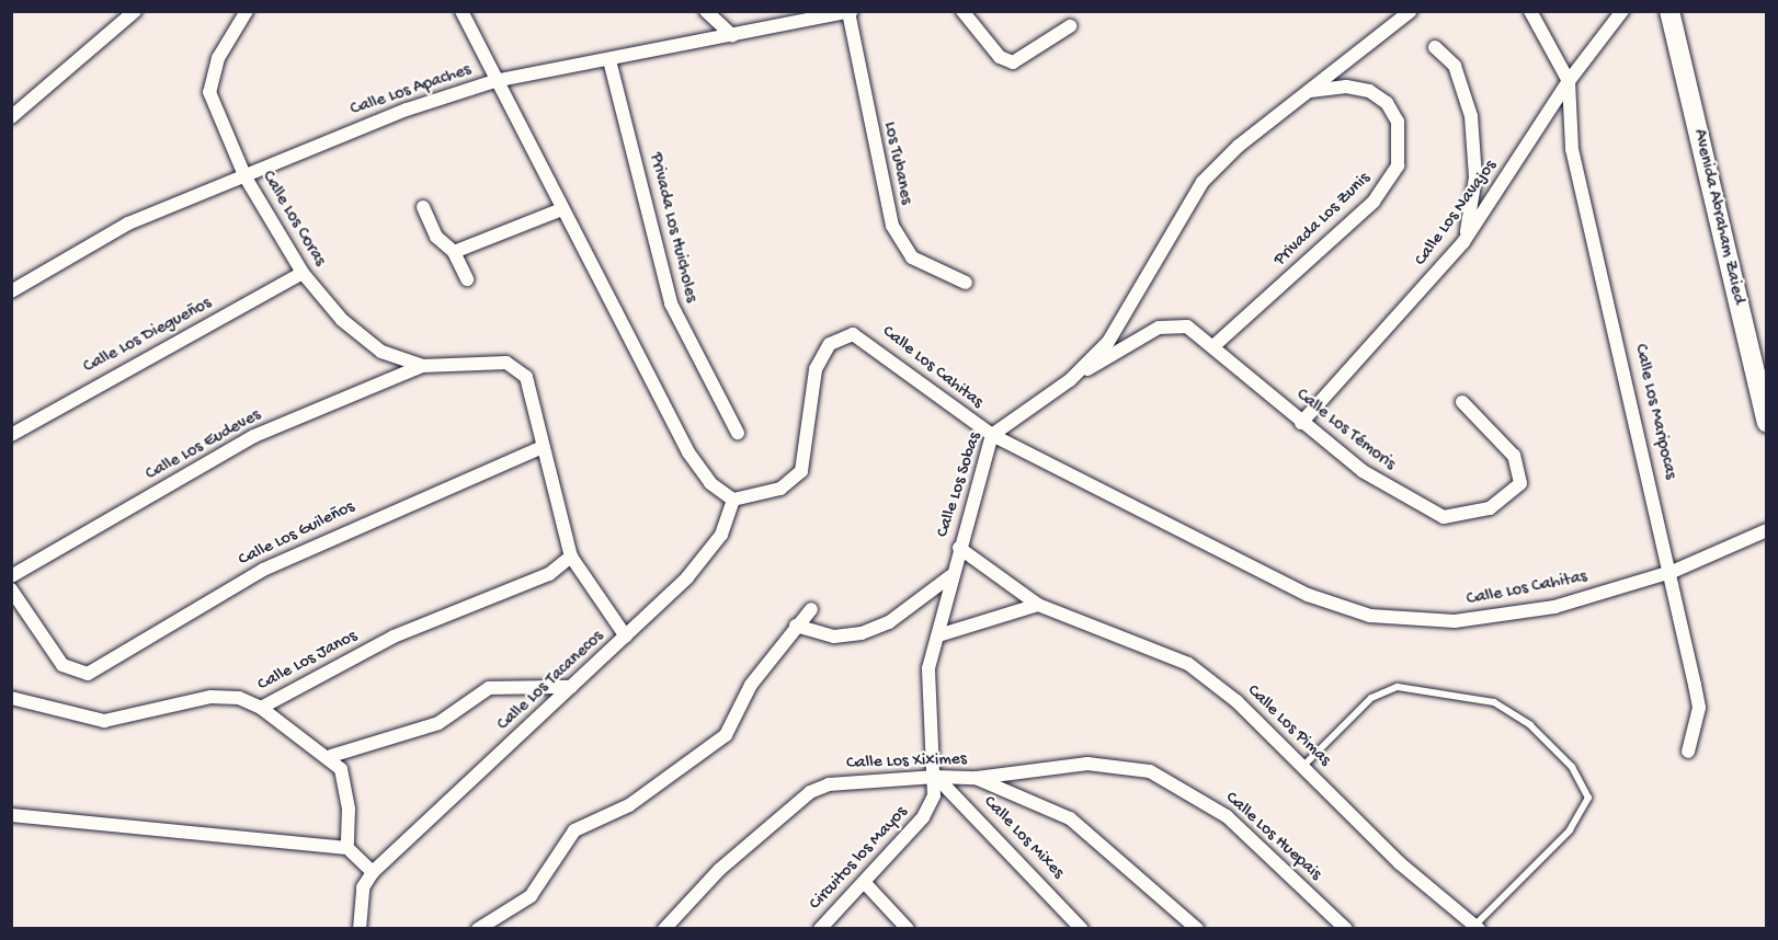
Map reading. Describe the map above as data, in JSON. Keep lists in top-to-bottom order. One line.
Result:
{"streets":{"street":["Calle Los Apaches","Los Tubanes","Calle Los Navajos","Avenida Abraham Zaied","Calle Los Coras","Privada Los Zunis","Privada Los Huicholes","Calle Los Diegueños","Calle Los Cahitas","Calle Los Maripocas","Calle Los Témoris","Calle Los Eudeves","Calle Los Sobas","Calle Los Guileños","Calle Los Janos","Calle Los Tacanecos","Calle Los Pimas","Calle Los Xiximes","Calle Los Huepais","Calle Los Mixes","Circuitos los Mayos"]},"crossings":[["Calle Los Apaches","Los Tubanes"],["Calle Los Apaches","Calle Los Coras"],["Calle Los Apaches","Privada Los Huicholes"],["Calle Los Navajos","Calle Los Maripocas"],["Calle Los Navajos","Calle Los Témoris"],["Calle Los Coras","Calle Los Diegueños"],["Calle Los Coras","Calle Los Eudeves"],["Calle Los Coras","Calle Los Guileños"],["Calle Los Coras","Calle Los Janos"],["Calle Los Coras","Calle Los Tacanecos"],["Privada Los Zunis","Calle Los Témoris"],["Privada Los Zunis","Calle Los Sobas"],["Calle Los Cahitas","Calle Los Maripocas"],["Calle Los Cahitas","Calle Los Sobas"],["Calle Los Cahitas","Calle Los Tacanecos"],["Calle Los Témoris","Calle Los Sobas"],["Calle Los Sobas","Calle Los Pimas"],["Calle Los Sobas","Calle Los Xiximes"],["Calle Los Sobas","Calle Los Mixes"],["Calle Los Sobas","Circuitos los Mayos"],["Calle Los Xiximes","Calle Los Huepais"],["Calle Los Xiximes","Calle Los Mixes"],["Calle Los Xiximes","Circuitos los Mayos"],["Calle Los Mixes","Circuitos los Mayos"]]}
